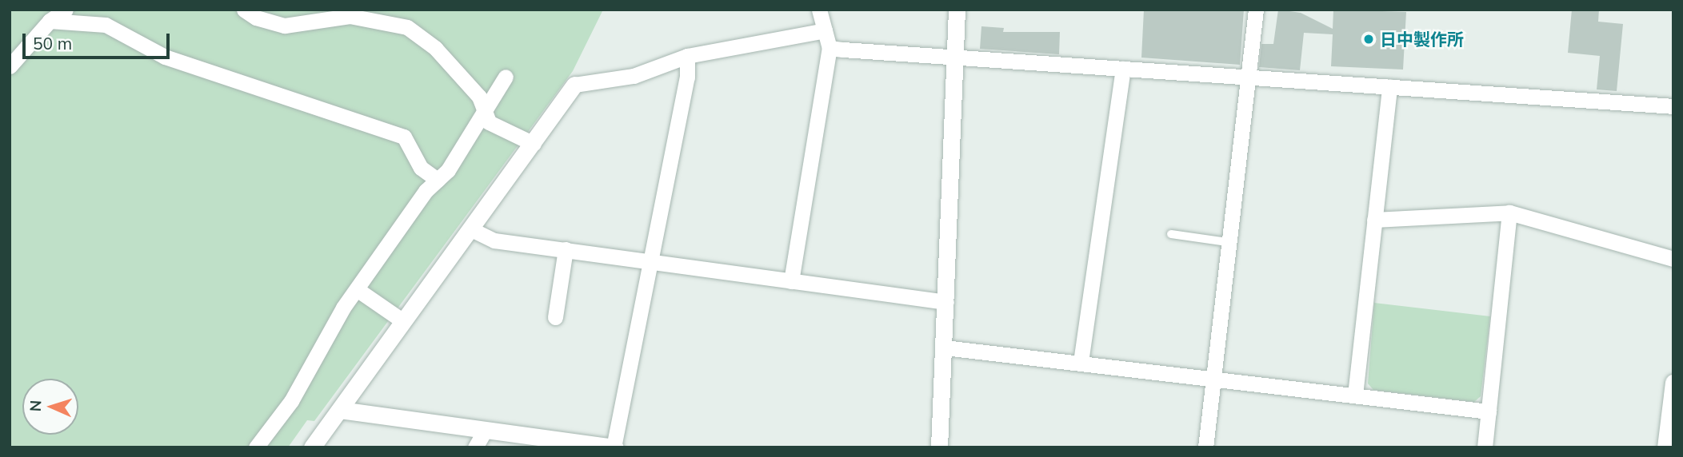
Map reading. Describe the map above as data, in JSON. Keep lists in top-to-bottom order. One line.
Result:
{"places":["日中製作所"],"scale_bar":"50 m","north":"left"}
